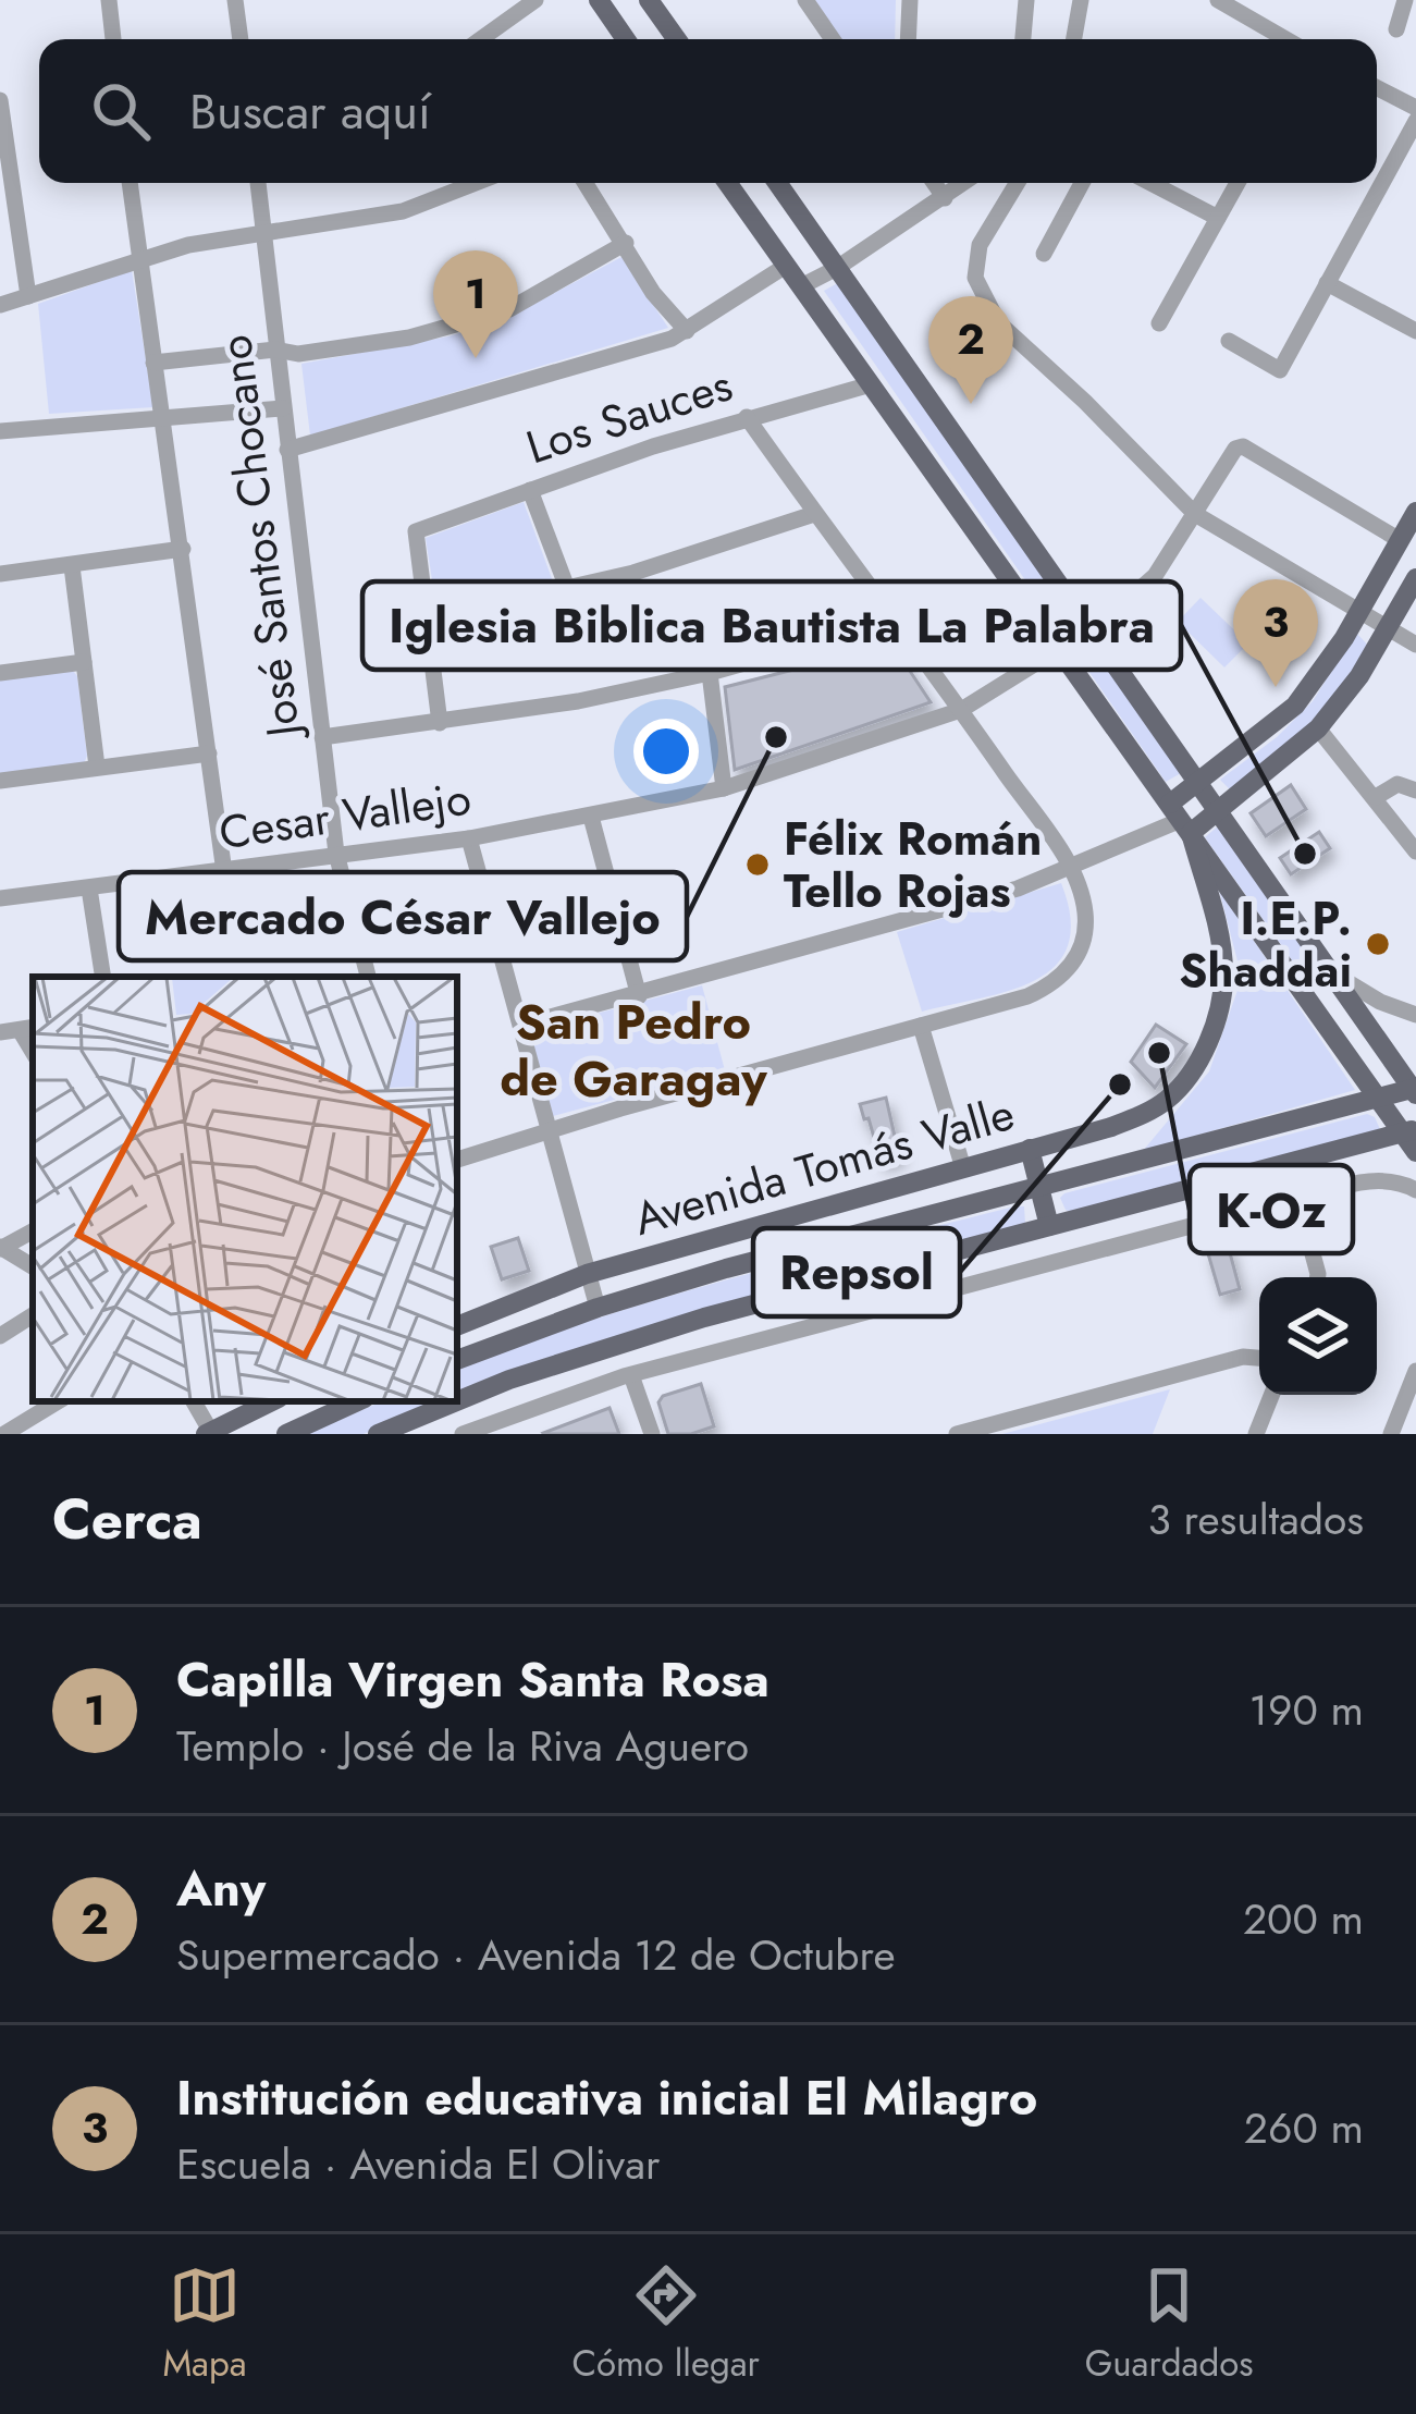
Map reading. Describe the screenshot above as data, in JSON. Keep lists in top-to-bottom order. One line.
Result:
{"streets":{"main road":["Avenida Tomás Valle"],"street":["Los Sauces","José Santos Chocano","Cesar Vallejo"]},"crossings":[["José Santos Chocano","Cesar Vallejo"]],"districts":["San Pedro de Garagay"],"places":["Mercado César Vallejo","Iglesia Biblica Bautista La Palabra","Félix Román Tello Rojas","I.E.P. Shaddai","K-Oz","Repsol"],"page":{"search":"Buscar aquí","pins":["1","2","3"],"heading":["Cerca","3 resultados"],"list":[{"mark":"1","name":"Capilla Virgen Santa Rosa","note":"Templo · José de la Riva Aguero","value":"190 m"},{"mark":"2","name":"Any","note":"Supermercado · Avenida 12 de Octubre","value":"200 m"},{"mark":"3","name":"Institución educativa inicial El Milagro","note":"Escuela · Avenida El Olivar","value":"260 m"}],"nav":["Mapa","Cómo llegar","Guardados"]}}
